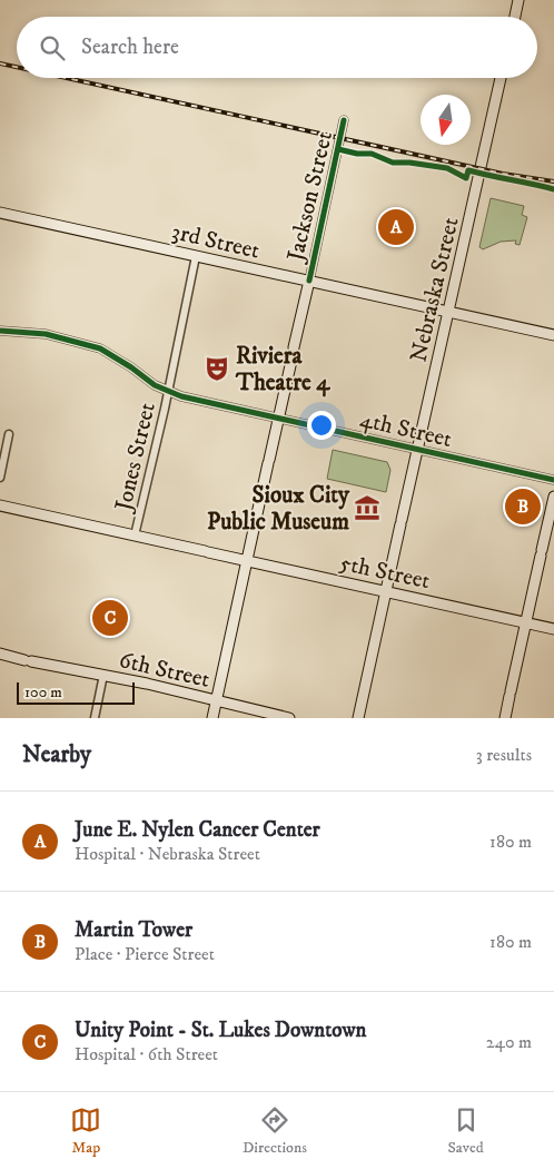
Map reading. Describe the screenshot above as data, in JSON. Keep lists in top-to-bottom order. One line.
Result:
{"streets":{"main road":["Jackson Street","3rd Street","Nebraska Street","5th Street","6th Street"],"street":["4th Street","Jones Street"]},"crossings":[["Jackson Street","3rd Street"],["Jackson Street","4th Street"],["Jackson Street","5th Street"],["Jackson Street","6th Street"],["3rd Street","Nebraska Street"],["3rd Street","Jones Street"],["Nebraska Street","4th Street"],["Nebraska Street","5th Street"],["4th Street","Jones Street"],["Jones Street","5th Street"]],"places":{"theatre":["Riviera Theatre 4"],"museum":["Sioux City Public Museum"]},"scale_bar":"100 m","north":"bottom","page":{"search":"Search here","pins":["A","B","C"],"scale":"100 m","heading":["Nearby","3 results"],"list":[{"mark":"A","name":"June E. Nylen Cancer Center","note":"Hospital · Nebraska Street","value":"180 m"},{"mark":"B","name":"Martin Tower","note":"Place · Pierce Street","value":"180 m"},{"mark":"C","name":"Unity Point - St. Lukes Downtown","note":"Hospital · 6th Street","value":"240 m"}],"nav":["Map","Directions","Saved"]}}
